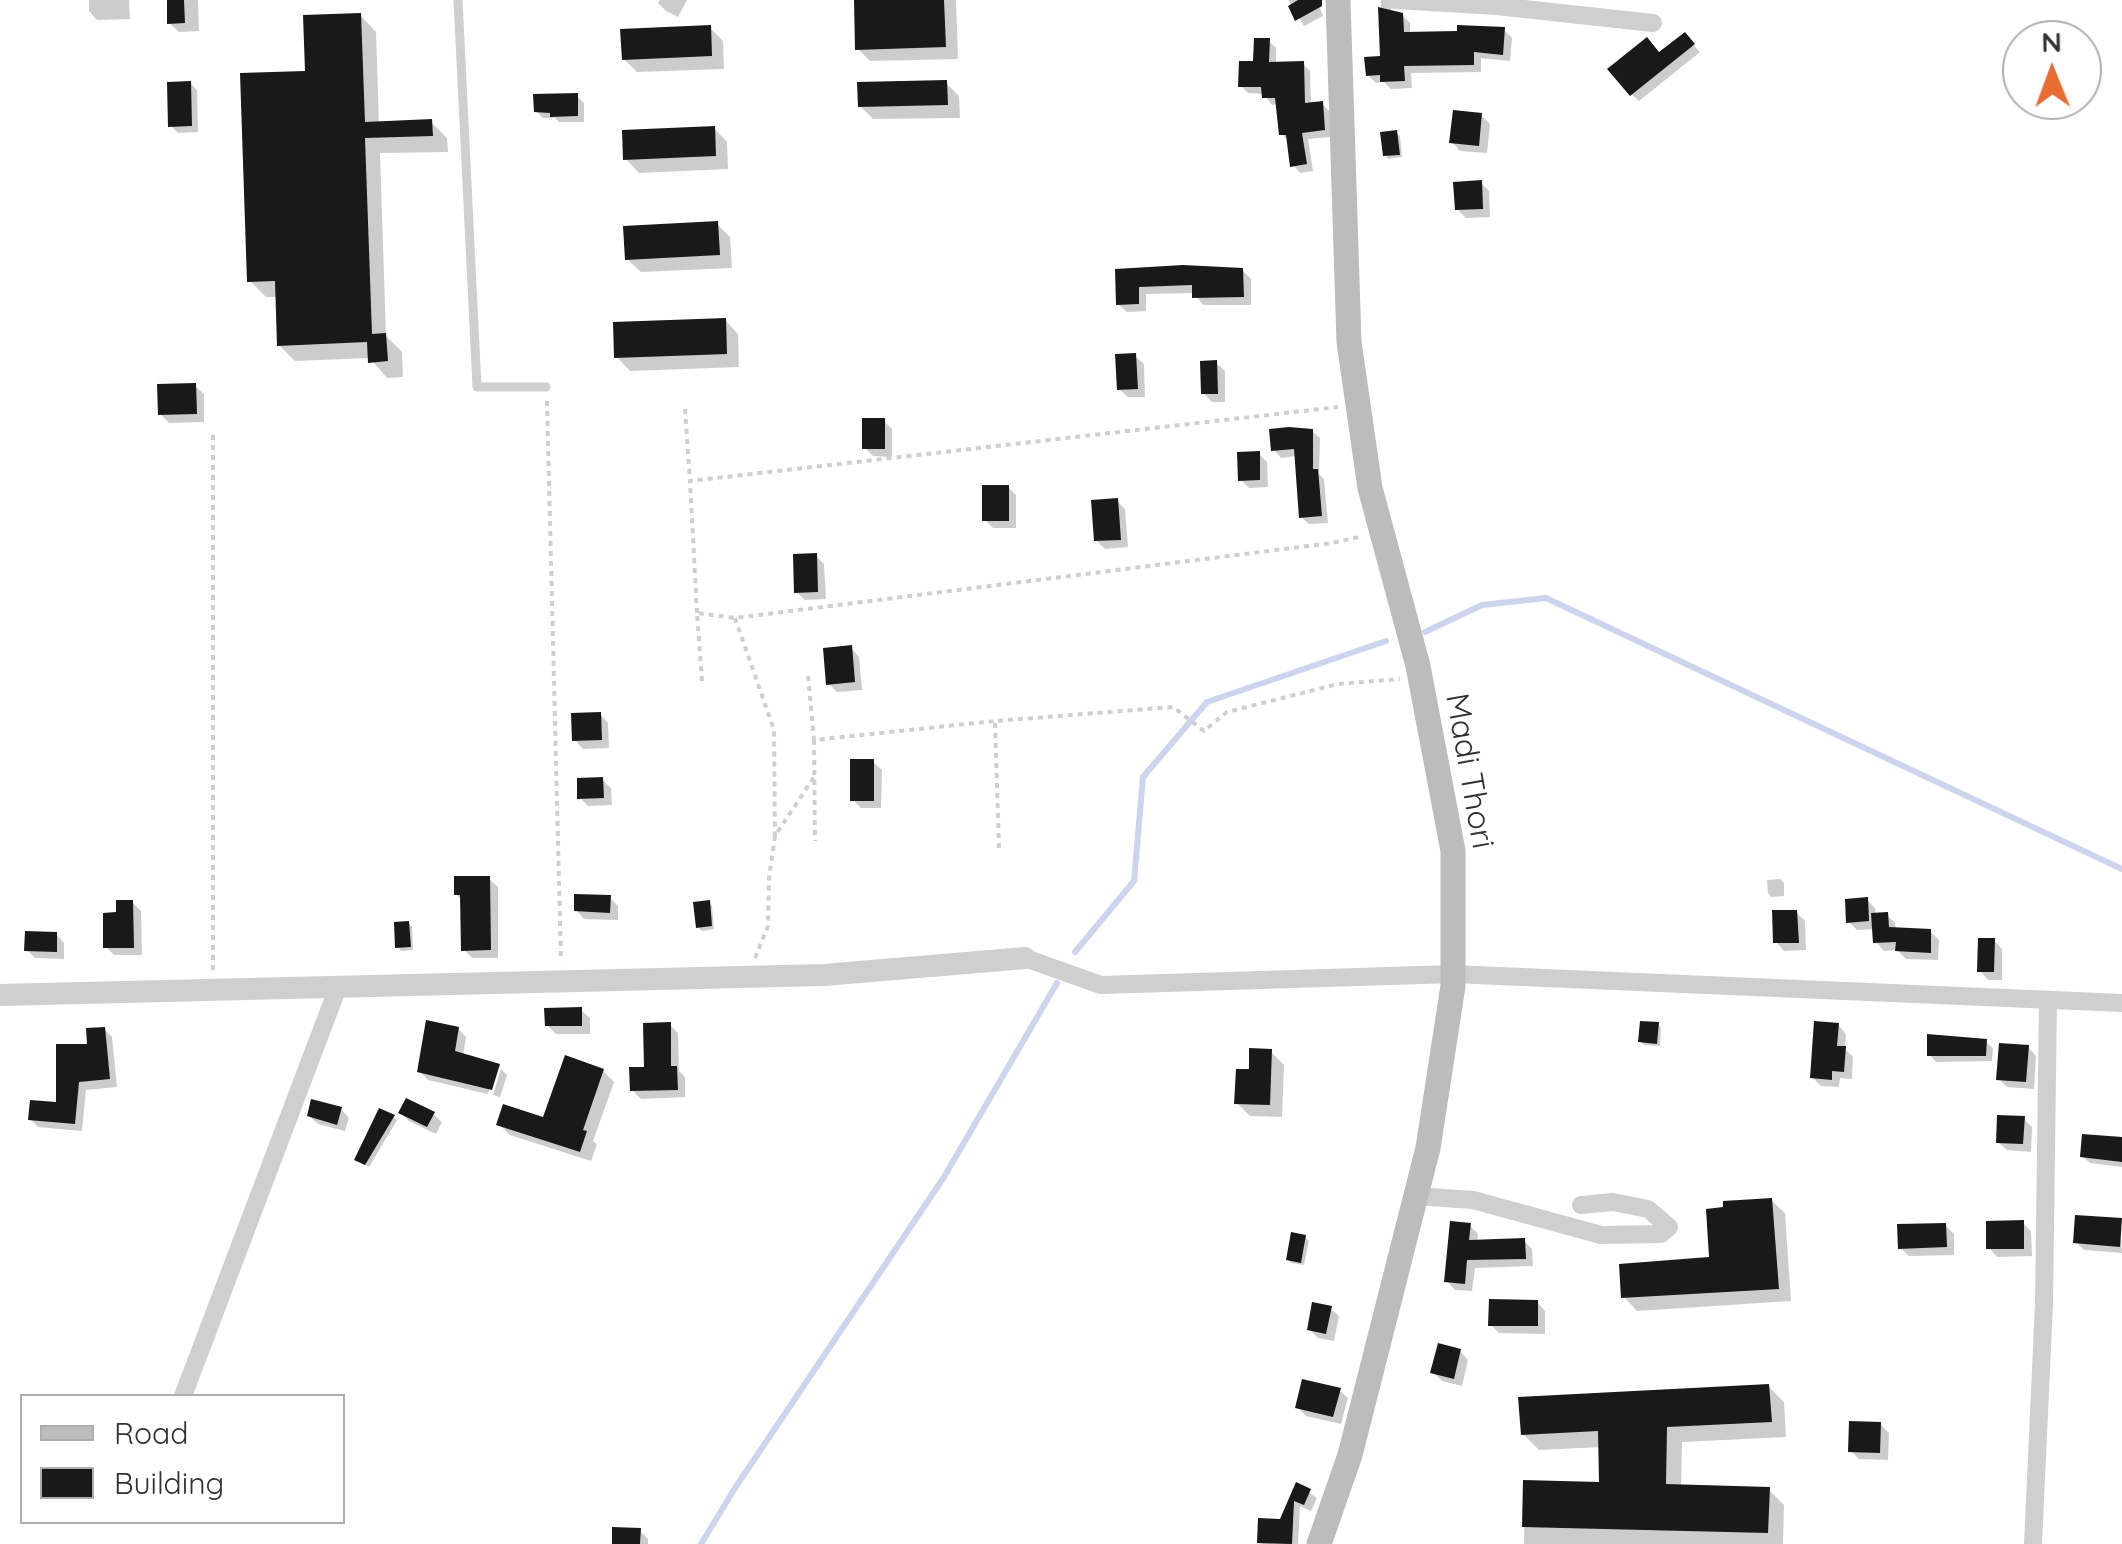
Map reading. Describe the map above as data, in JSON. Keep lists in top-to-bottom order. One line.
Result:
{"streets":{"main road":["Madi Thori"]},"legend":["Road","Building"],"north":"top"}
